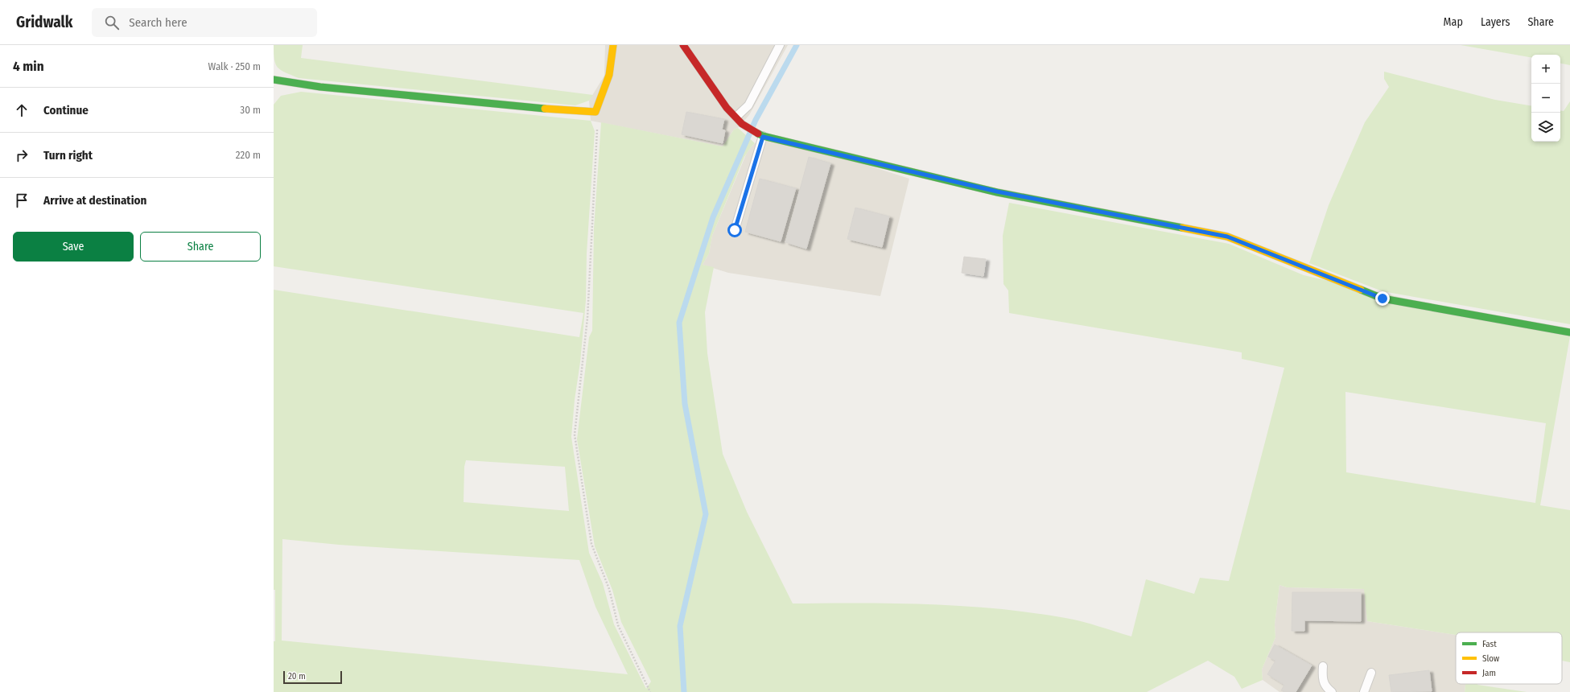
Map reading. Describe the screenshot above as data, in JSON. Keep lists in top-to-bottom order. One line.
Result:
{"legend":["Fast","Slow","Jam"],"scale_bar":"20 m","page":{"header":"Gridwalk","search":"Search here","nav":["Map","Layers","Share"],"heading":["4 min","Walk · 250 m"],"map_buttons":["+","−"],"list":[["Continue","30 m"],["Turn right","220 m"],"Arrive at destination"],"buttons":["Save","Share"],"scale":"20 m"}}
